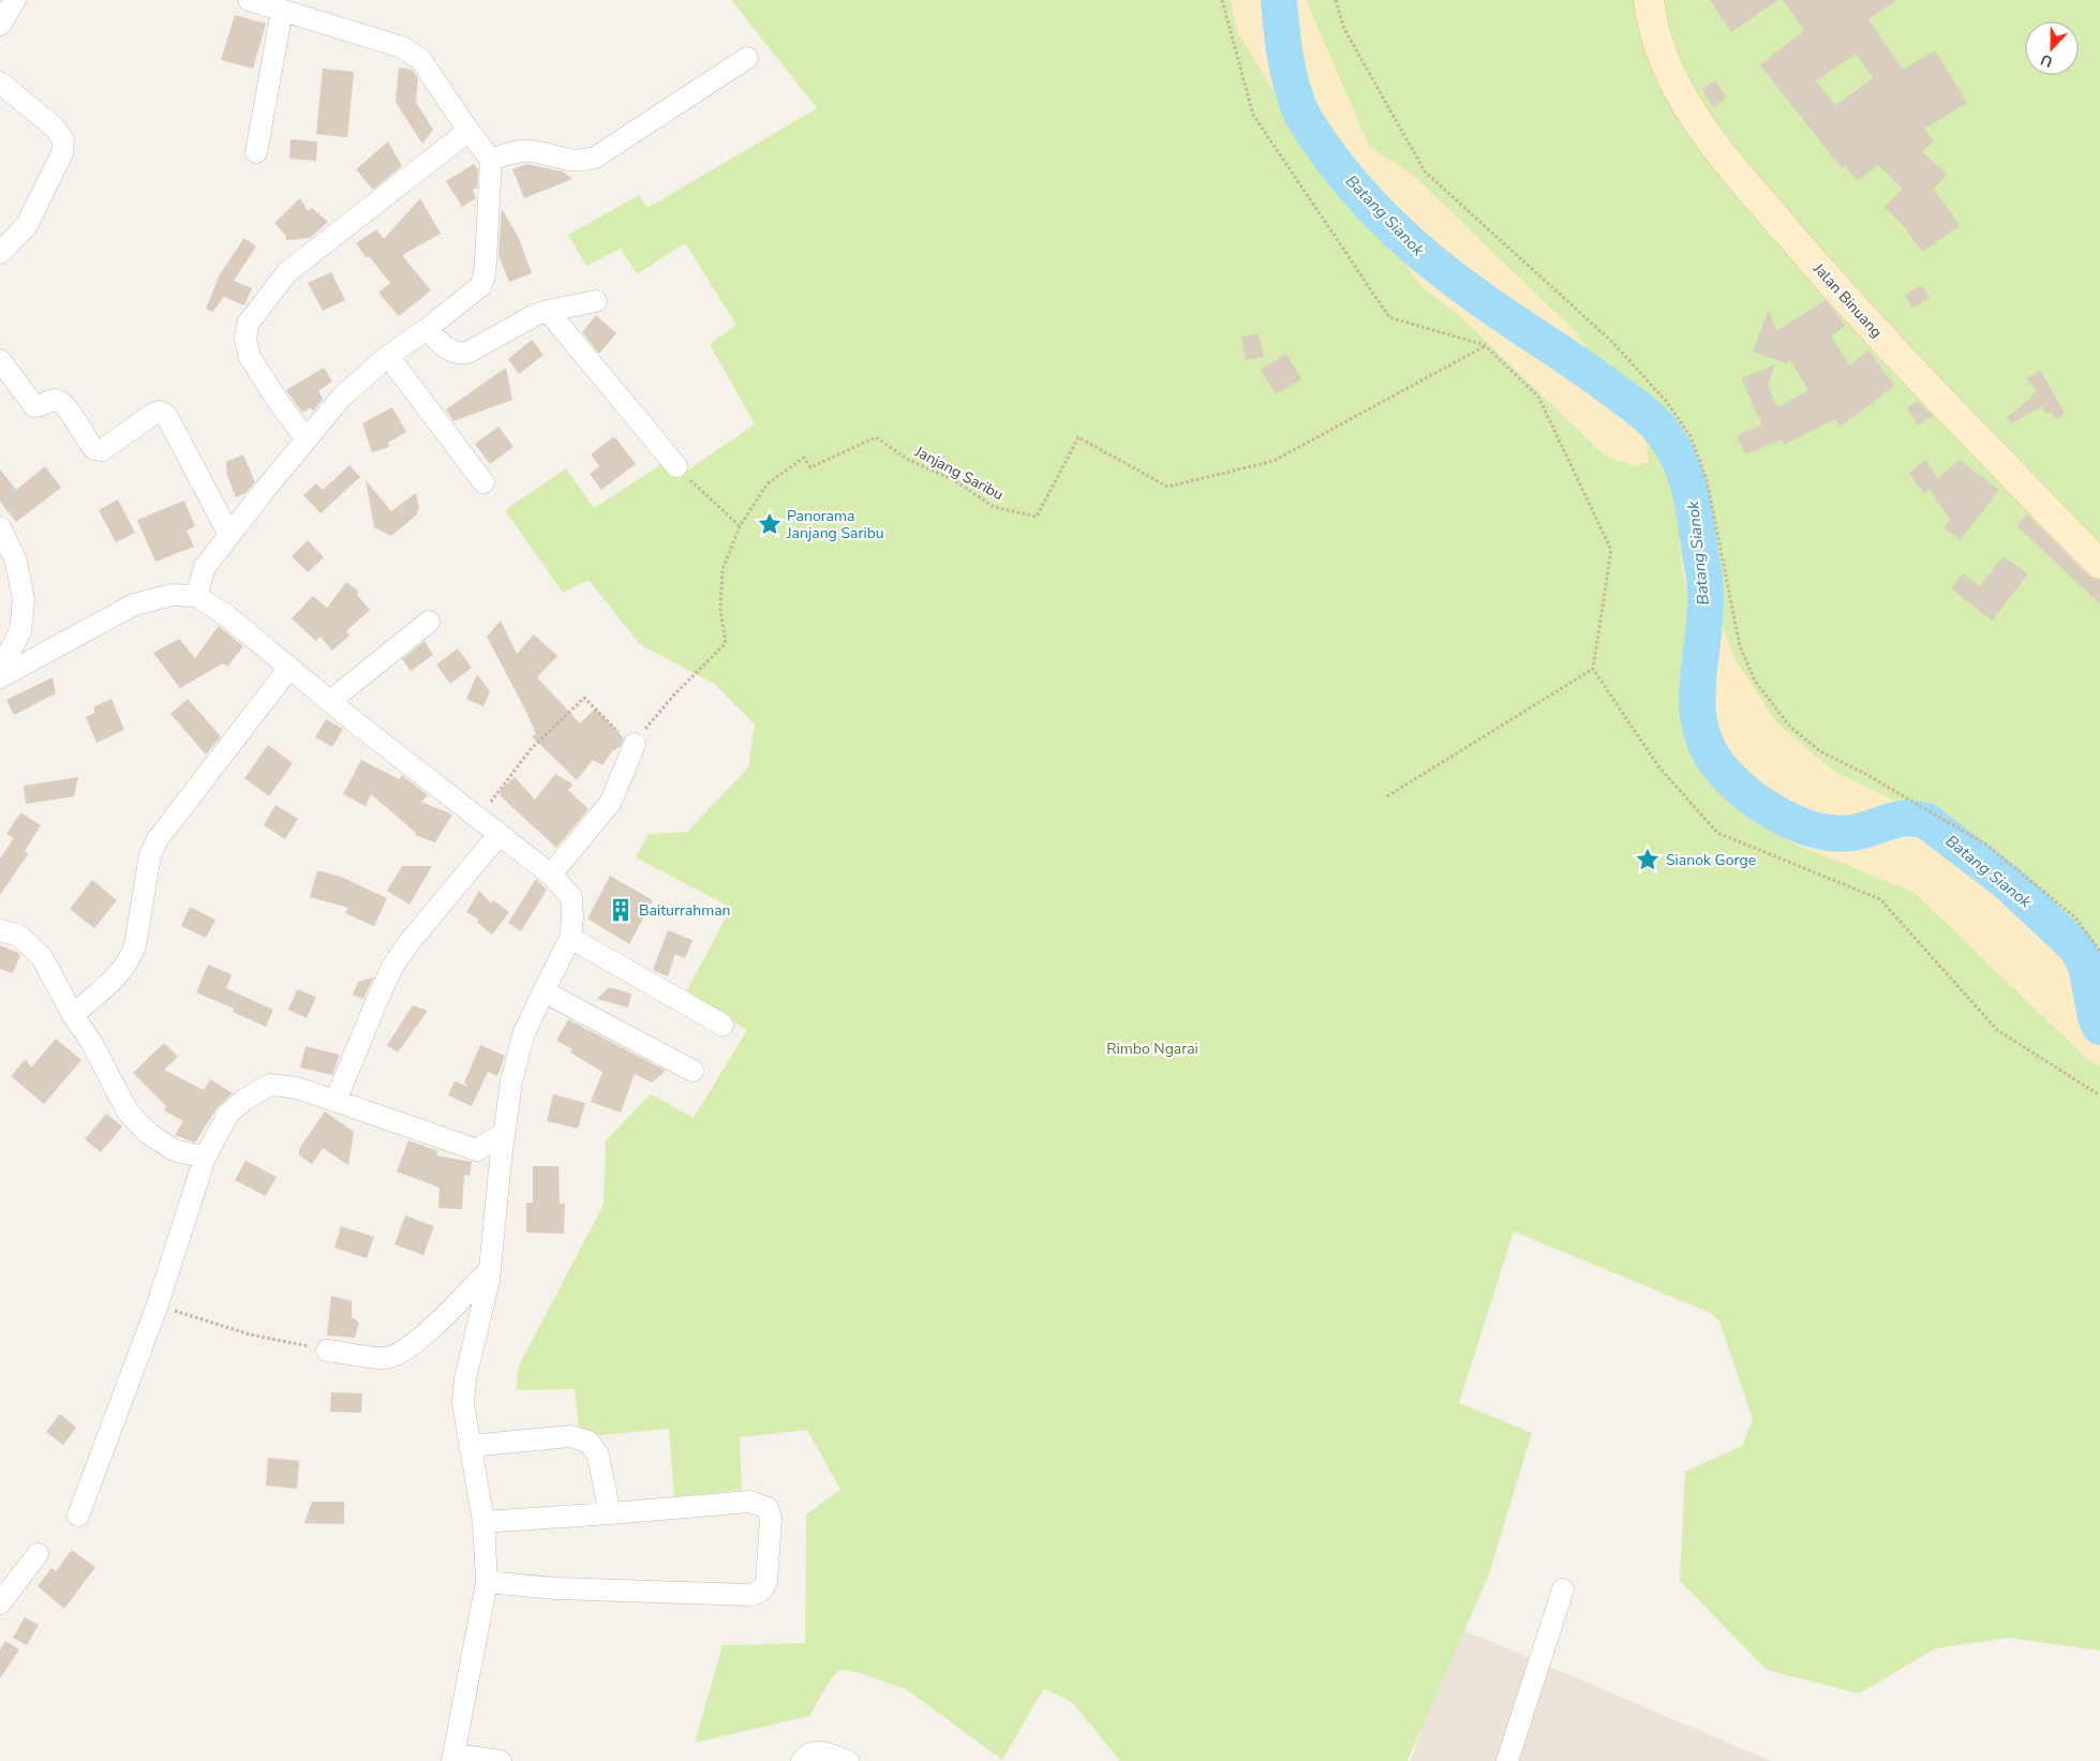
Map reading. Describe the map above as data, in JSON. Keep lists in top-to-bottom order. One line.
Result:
{"streets":{"main road":["Jalan Binuang"],"path":["Janjang Saribu"]},"water":["Batang Sianok"],"parks":["Rimbo Ngarai"],"places":{"place":["Panorama Janjang Saribu","Sianok Gorge"],"building":["Baiturrahman"]},"north":"bottom"}
